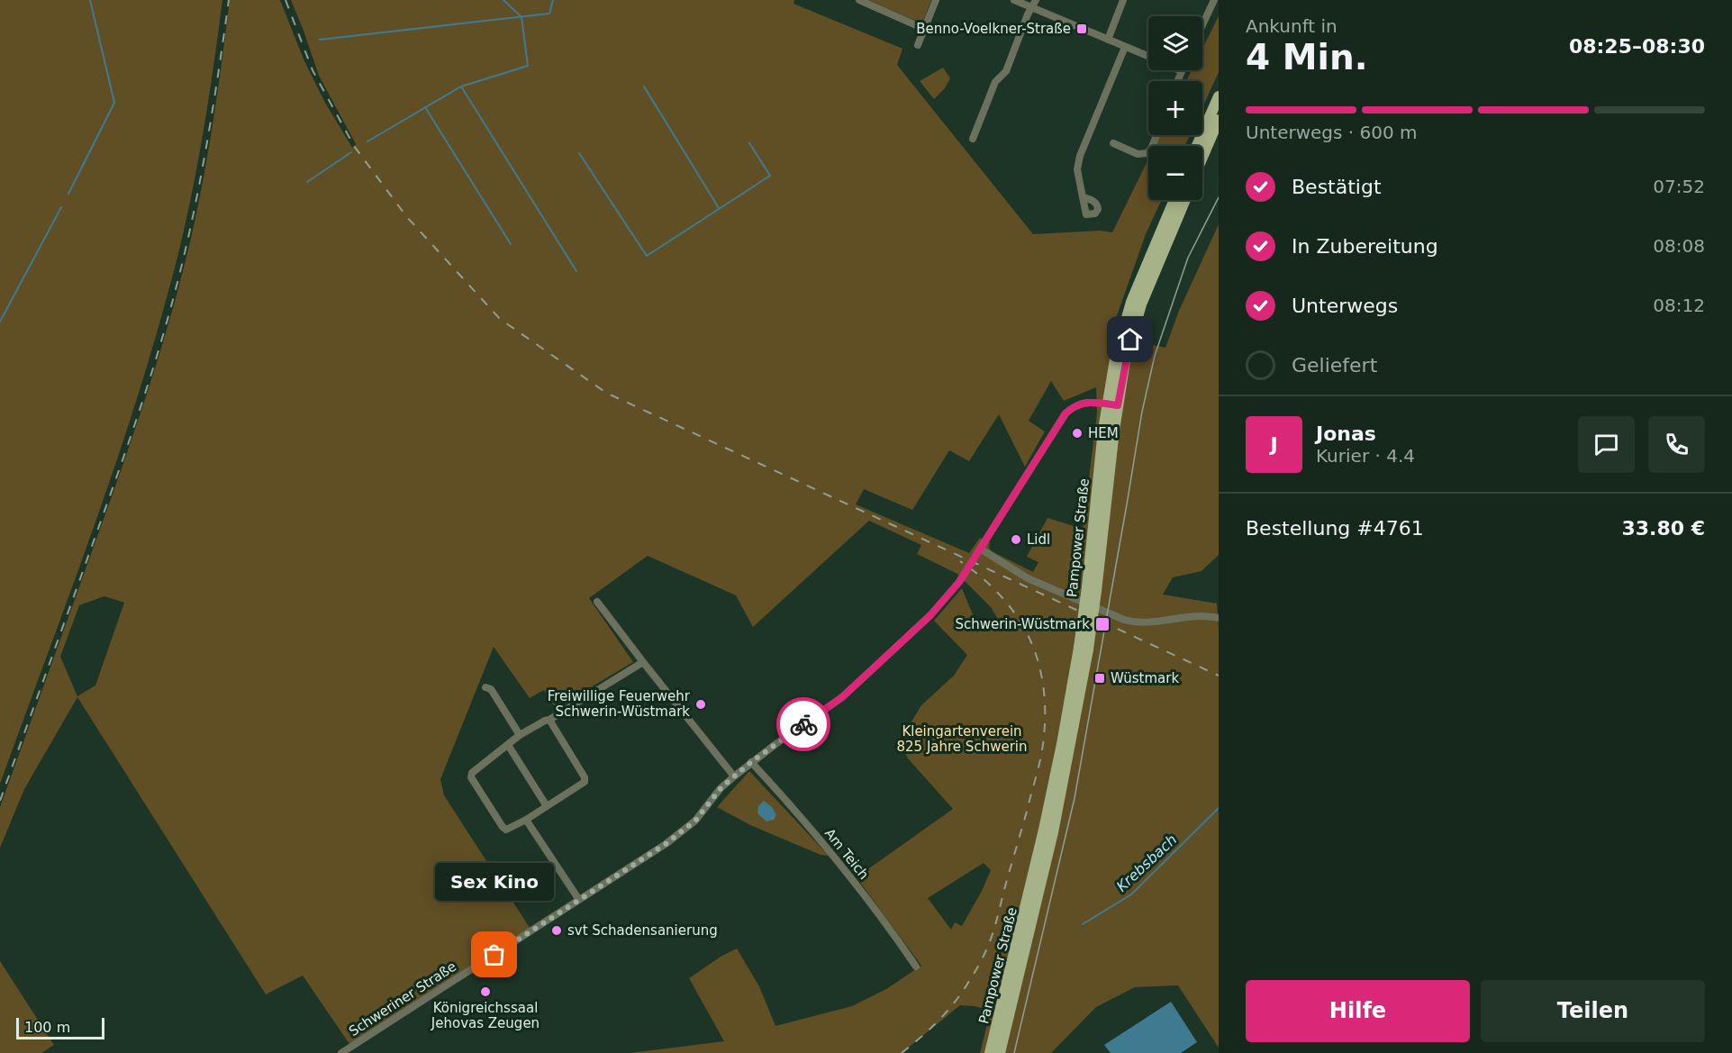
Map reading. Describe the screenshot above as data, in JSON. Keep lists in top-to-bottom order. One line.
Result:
{"streets":{"main road":["Pampower Straße"],"street":["Am Teich","Schweriner Straße"]},"crossings":[["Pampower Straße","Schweriner Straße"],["Am Teich","Schweriner Straße"]],"water":["Krebsbach"],"parks":["Kleingartenverein 825 Jahre Schwerin"],"places":{"transit":["Benno-Voelkner-Straße","Schwerin-Wüstmark","Wüstmark"],"other":["HEM","Lidl","Freiwillige Feuerwehr Schwerin-Wüstmark","svt Schadensanierung","Sex Kino","Königreichssaal Jehovas Zeugen"]},"scale_bar":"100 m","page":{"heading":["4 Min.","Ankunft in","08:25–08:30"],"panel":["Jonas","Kurier · 4.4","Bestellung #4761","33.80 €"],"map_buttons":["+","−"],"bar":"Unterwegs · 600 m","list":[["Bestätigt","07:52"],["In Zubereitung","08:08"],["Unterwegs","08:12"],"Geliefert"],"round":"J","bubble":"Sex Kino","buttons":["Hilfe","Teilen"],"scale":"100 m"}}
